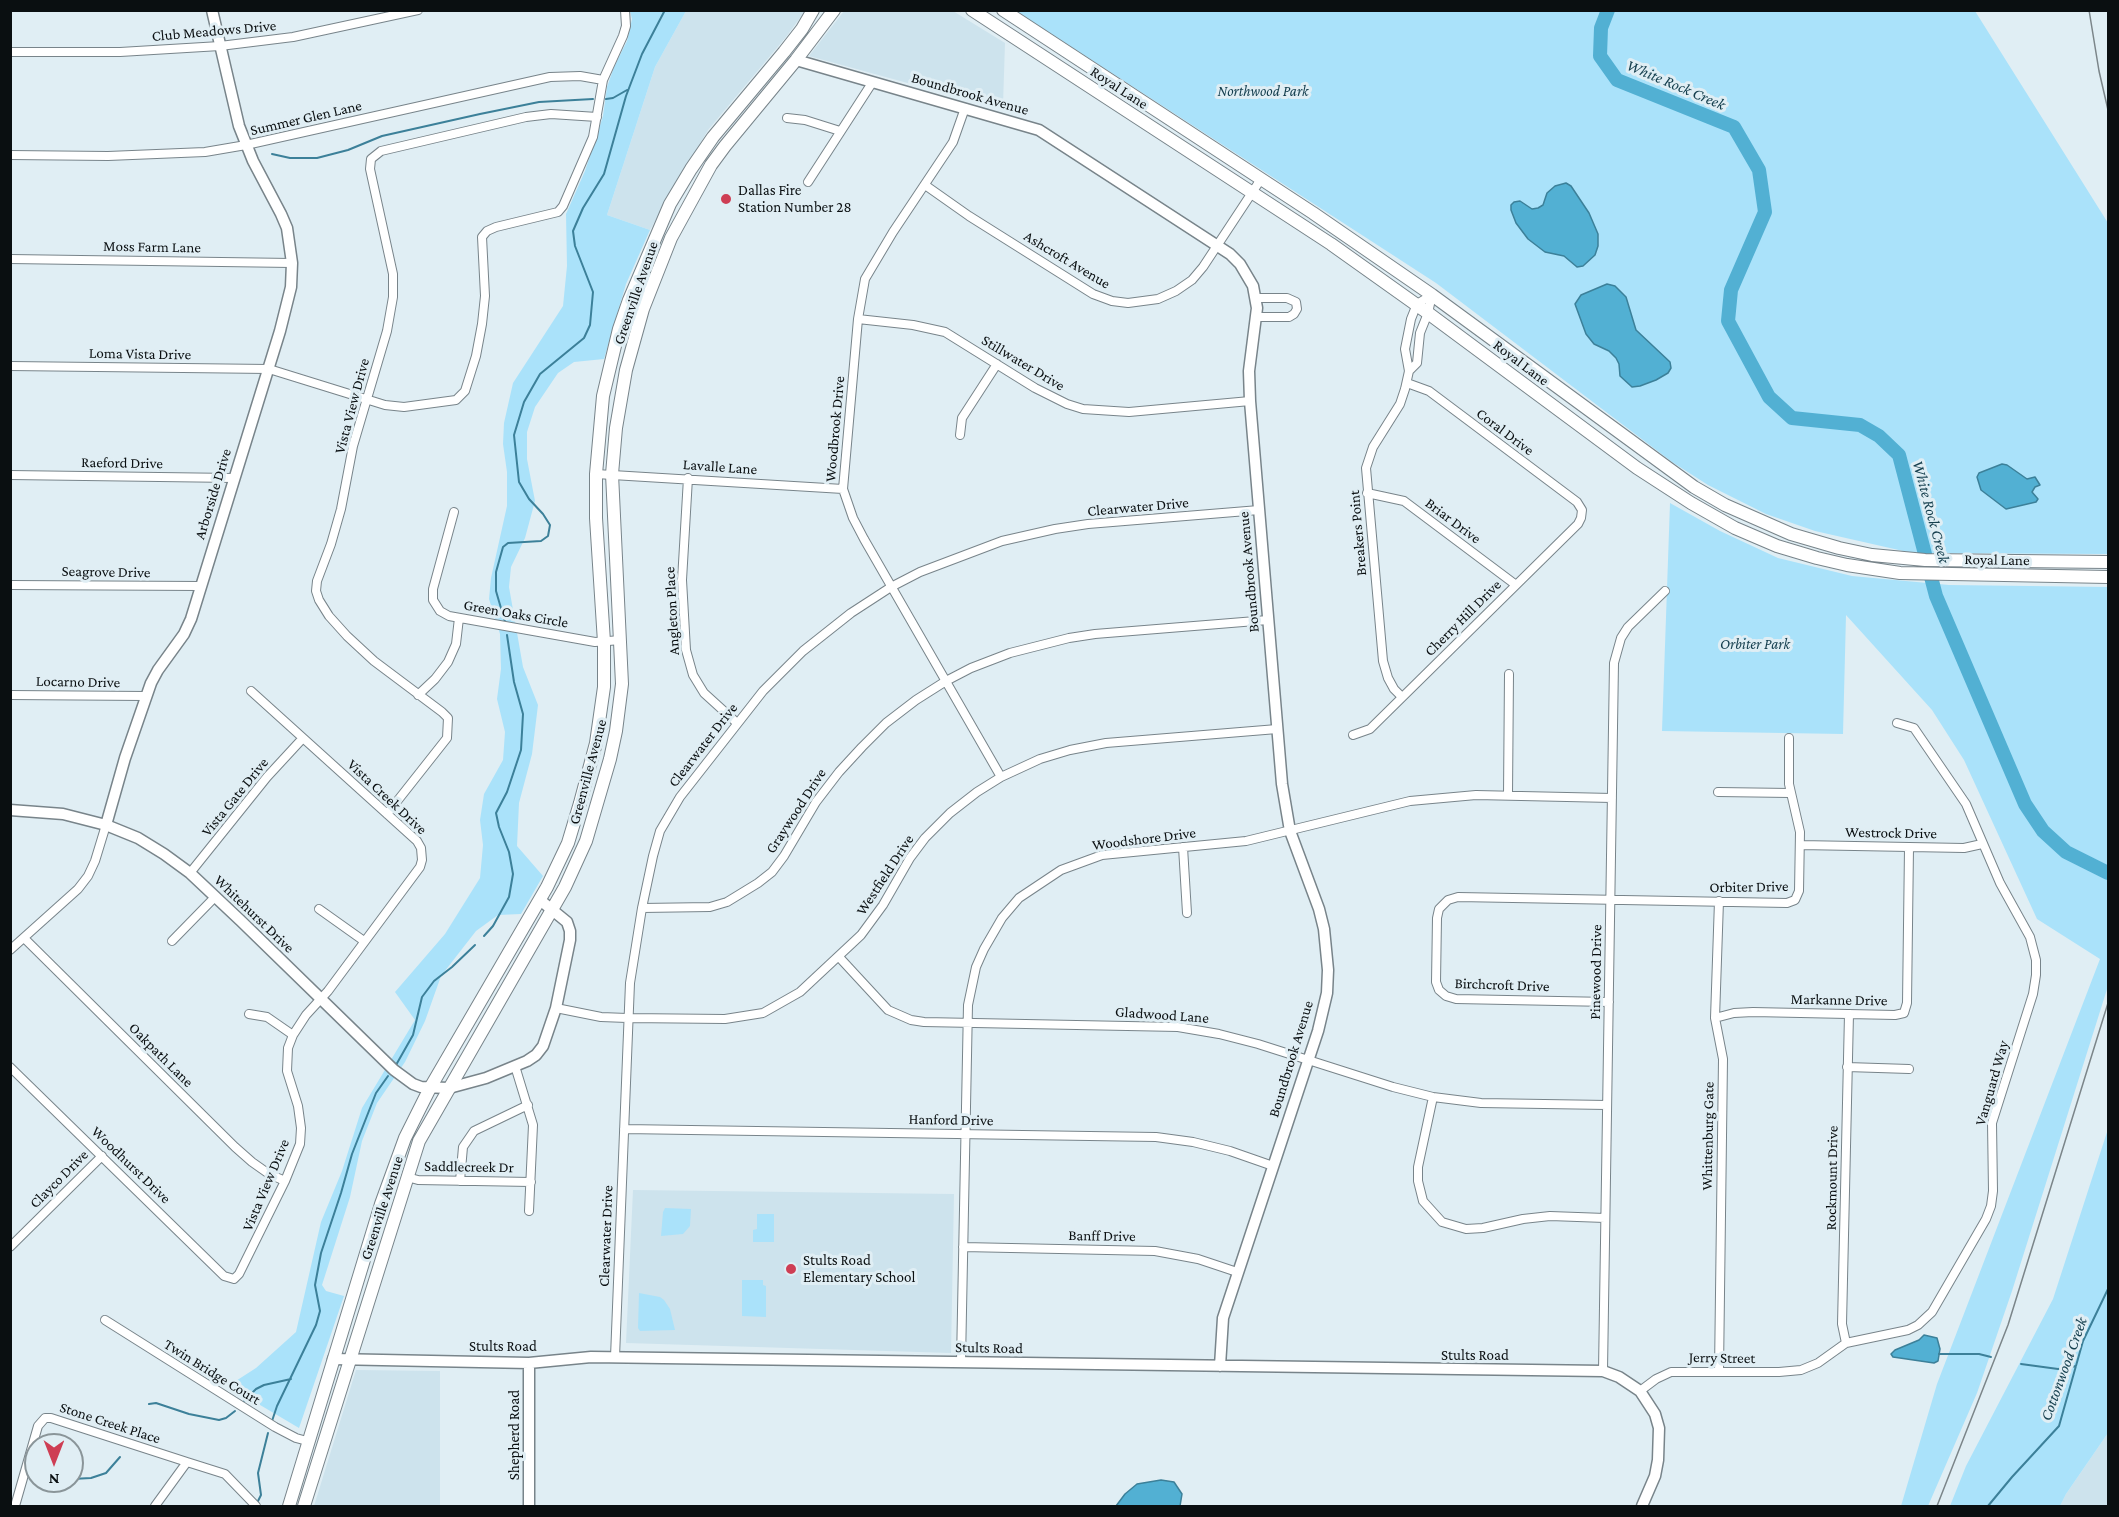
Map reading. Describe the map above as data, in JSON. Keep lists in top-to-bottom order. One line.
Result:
{"streets":{"main road":["Royal Lane","Greenville Avenue"],"street":["Club Meadows Drive","Boundbrook Avenue","Summer Glen Lane","Moss Farm Lane","Ashcroft Avenue","Loma Vista Drive","Stillwater Drive","Vista View Drive","Woodbrook Drive","Coral Drive","Raeford Drive","Lavalle Lane","Arborside Drive","Clearwater Drive","Briar Drive","Breakers Point","Seagrove Drive","Angleton Place","Green Oaks Circle","Cherry Hill Drive","Locarno Drive","Vista Gate Drive","Vista Creek Drive","Graywood Drive","Westrock Drive","Woodshore Drive","Westfield Drive","Orbiter Drive","Whitehurst Drive","Pinewood Drive","Birchcroft Drive","Markanne Drive","Gladwood Lane","Oakpath Lane","Vanguard Way","Hanford Drive","Whittenburg Gate","Woodhurst Drive","Saddlecreek Dr","Rockmount Drive","Clayco Drive","Banff Drive","Stults Road","Jerry Street","Twin Bridge Court","Stone Creek Place","Shepherd Road"]},"crossings":[["Club Meadows Drive","Arborside Drive"],["Royal Lane","Ashcroft Avenue"],["Royal Lane","Breakers Point"],["Boundbrook Avenue","Ashcroft Avenue"],["Boundbrook Avenue","Greenville Avenue"],["Boundbrook Avenue","Stillwater Drive"],["Boundbrook Avenue","Woodbrook Drive"],["Boundbrook Avenue","Clearwater Drive"],["Boundbrook Avenue","Graywood Drive"],["Boundbrook Avenue","Woodshore Drive"],["Boundbrook Avenue","Westfield Drive"],["Boundbrook Avenue","Gladwood Lane"],["Boundbrook Avenue","Hanford Drive"],["Boundbrook Avenue","Banff Drive"],["Boundbrook Avenue","Stults Road"],["Summer Glen Lane","Arborside Drive"],["Moss Farm Lane","Arborside Drive"],["Ashcroft Avenue","Woodbrook Drive"],["Greenville Avenue","Lavalle Lane"],["Greenville Avenue","Green Oaks Circle"],["Greenville Avenue","Whitehurst Drive"],["Greenville Avenue","Saddlecreek Dr"],["Greenville Avenue","Stults Road"],["Greenville Avenue","Twin Bridge Court"],["Loma Vista Drive","Vista View Drive"],["Loma Vista Drive","Arborside Drive"],["Stillwater Drive","Woodbrook Drive"],["Vista View Drive","Vista Creek Drive"],["Vista View Drive","Whitehurst Drive"],["Vista View Drive","Oakpath Lane"],["Vista View Drive","Woodhurst Drive"],["Woodbrook Drive","Lavalle Lane"],["Woodbrook Drive","Clearwater Drive"],["Woodbrook Drive","Graywood Drive"],["Woodbrook Drive","Westfield Drive"],["Coral Drive","Breakers Point"],["Coral Drive","Cherry Hill Drive"],["Raeford Drive","Arborside Drive"],["Lavalle Lane","Angleton Place"],["Arborside Drive","Seagrove Drive"],["Arborside Drive","Locarno Drive"],["Arborside Drive","Whitehurst Drive"],["Arborside Drive","Oakpath Lane"],["Clearwater Drive","Angleton Place"],["Clearwater Drive","Graywood Drive"],["Clearwater Drive","Westfield Drive"],["Clearwater Drive","Hanford Drive"],["Clearwater Drive","Stults Road"],["Briar Drive","Breakers Point"],["Briar Drive","Cherry Hill Drive"],["Breakers Point","Cherry Hill Drive"],["Vista Gate Drive","Vista Creek Drive"],["Vista Gate Drive","Whitehurst Drive"],["Vista Creek Drive","Whitehurst Drive"],["Westrock Drive","Orbiter Drive"],["Westrock Drive","Markanne Drive"],["Westrock Drive","Vanguard Way"],["Woodshore Drive","Pinewood Drive"],["Woodshore Drive","Gladwood Lane"],["Woodshore Drive","Hanford Drive"],["Woodshore Drive","Banff Drive"],["Woodshore Drive","Stults Road"],["Westfield Drive","Whitehurst Drive"],["Westfield Drive","Gladwood Lane"],["Orbiter Drive","Pinewood Drive"],["Orbiter Drive","Birchcroft Drive"],["Orbiter Drive","Whittenburg Gate"],["Pinewood Drive","Birchcroft Drive"],["Pinewood Drive","Gladwood Lane"],["Pinewood Drive","Stults Road"],["Markanne Drive","Whittenburg Gate"],["Markanne Drive","Rockmount Drive"],["Vanguard Way","Rockmount Drive"],["Vanguard Way","Jerry Street"],["Whittenburg Gate","Jerry Street"],["Woodhurst Drive","Clayco Drive"],["Stults Road","Jerry Street"],["Stults Road","Shepherd Road"]],"water":["White Rock Creek","Cottonwood Creek"],"parks":["Northwood Park","Orbiter Park"],"places":["Dallas Fire Station Number 28","Stults Road Elementary School"],"north":"bottom"}
